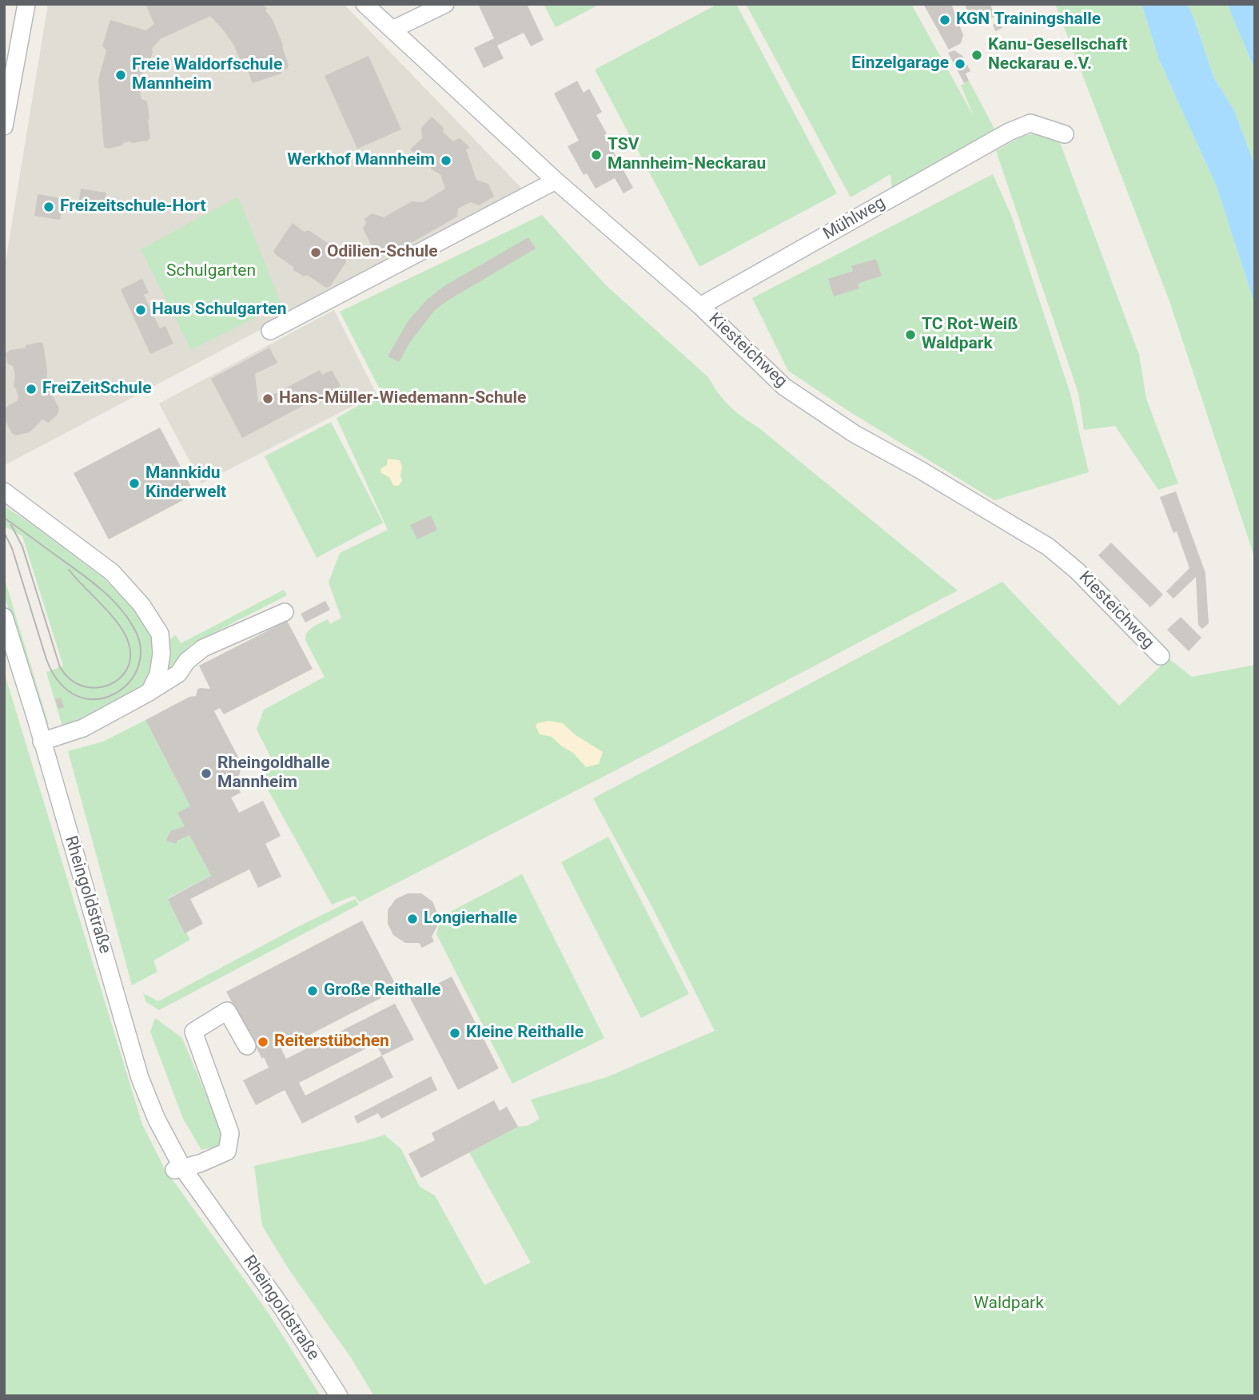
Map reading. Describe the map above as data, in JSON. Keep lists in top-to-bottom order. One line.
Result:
{"streets":{"street":["Mühlweg","Kiesteichweg","Rheingoldstraße"]},"crossings":[["Mühlweg","Kiesteichweg"]],"parks":["Schulgarten","Waldpark"],"places":["KGN Trainingshalle","Kanu-Gesellschaft Neckarau e.V.","Einzelgarage","Freie Waldorfschule Mannheim","TSV Mannheim-Neckarau","Werkhof Mannheim","Freizeitschule-Hort","Odilien-Schule","Haus Schulgarten","TC Rot-Weiß Waldpark","FreiZeitSchule","Hans-Müller-Wiedemann-Schule","Mannkidu Kinderwelt","Rheingoldhalle Mannheim","Longierhalle","Große Reithalle","Kleine Reithalle","Reiterstübchen"]}
